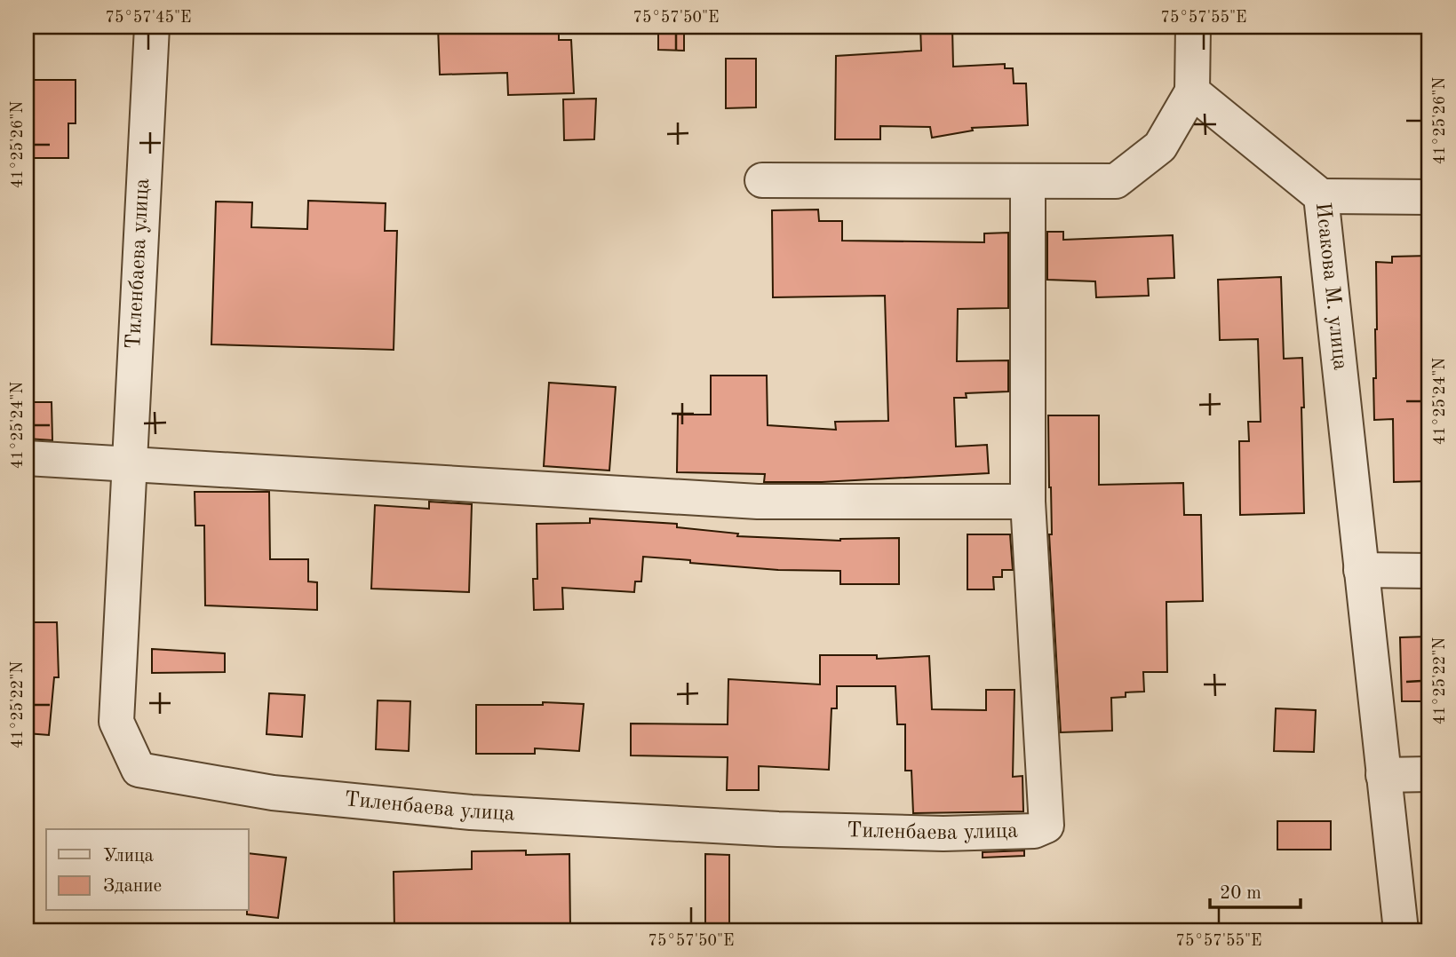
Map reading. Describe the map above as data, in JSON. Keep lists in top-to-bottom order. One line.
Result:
{"streets":{"street":["Тиленбаева улица","Исакова М. улица"]},"legend":["Улица","Здание"],"scale_bar":"20 m","coordinates":["75°57'45\"E","75°57'50\"E","75°57'55\"E","41°25'26\"N","41°25'24\"N","41°25'22\"N"]}
